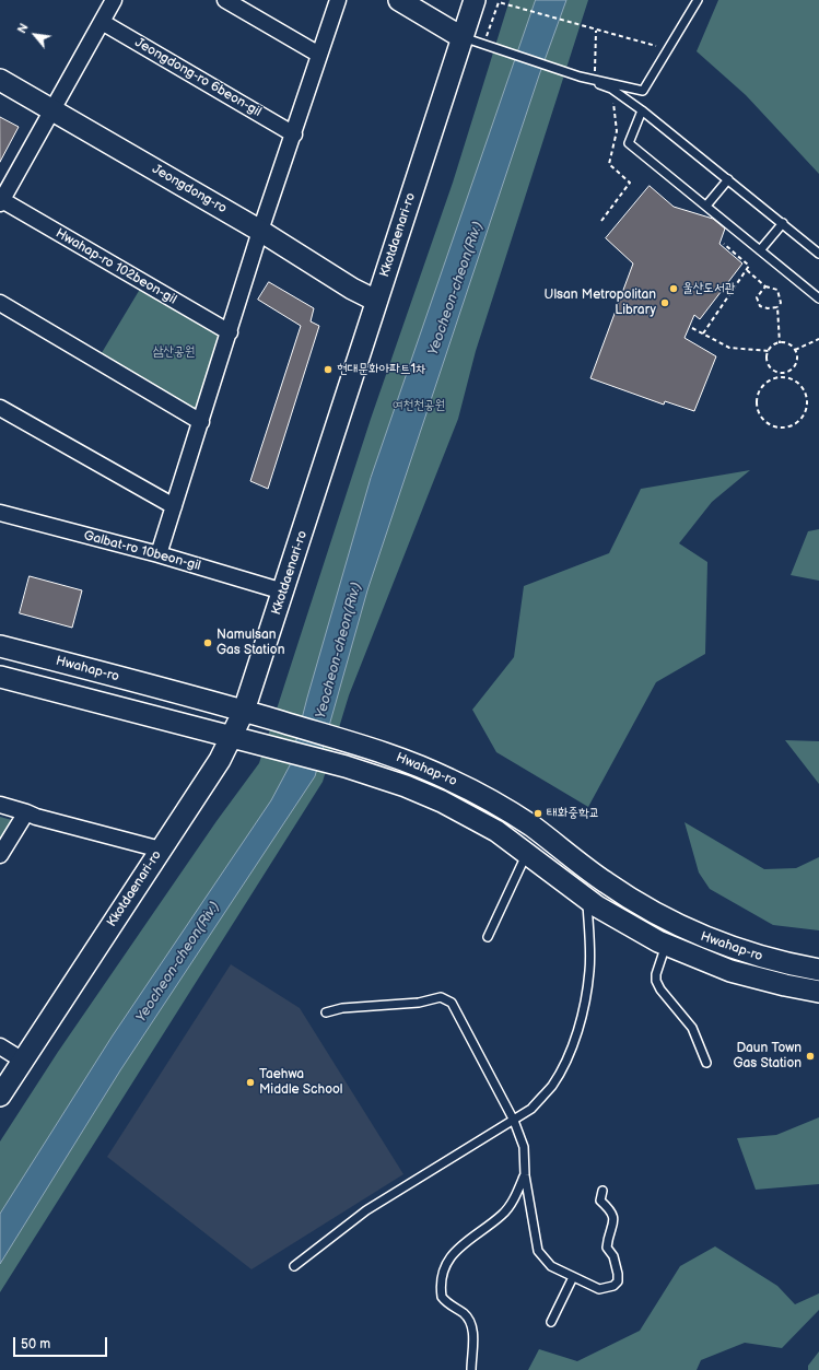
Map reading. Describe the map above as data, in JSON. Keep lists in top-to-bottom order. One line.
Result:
{"streets":{"main road":["Jeongdong-ro","Kkotdaenari-ro","Hwahap-ro"],"street":["Jeongdong-ro 6beon-gil","Hwahap-ro 102beon-gil","Galbat-ro 10beon-gil"]},"crossings":[["Jeongdong-ro","Kkotdaenari-ro"],["Kkotdaenari-ro","Galbat-ro 10beon-gil"],["Kkotdaenari-ro","Hwahap-ro"]],"water":["Yeocheon-cheon(Riv.)"],"parks":["삼산공원","여천천공원"],"places":["울산도서관","Ulsan Metropolitan Library","현대문화아파트1차","Namulsan Gas Station","태화중학교","Daun Town Gas Station","Taehwa Middle School"],"scale_bar":"50 m","north":"top left"}
